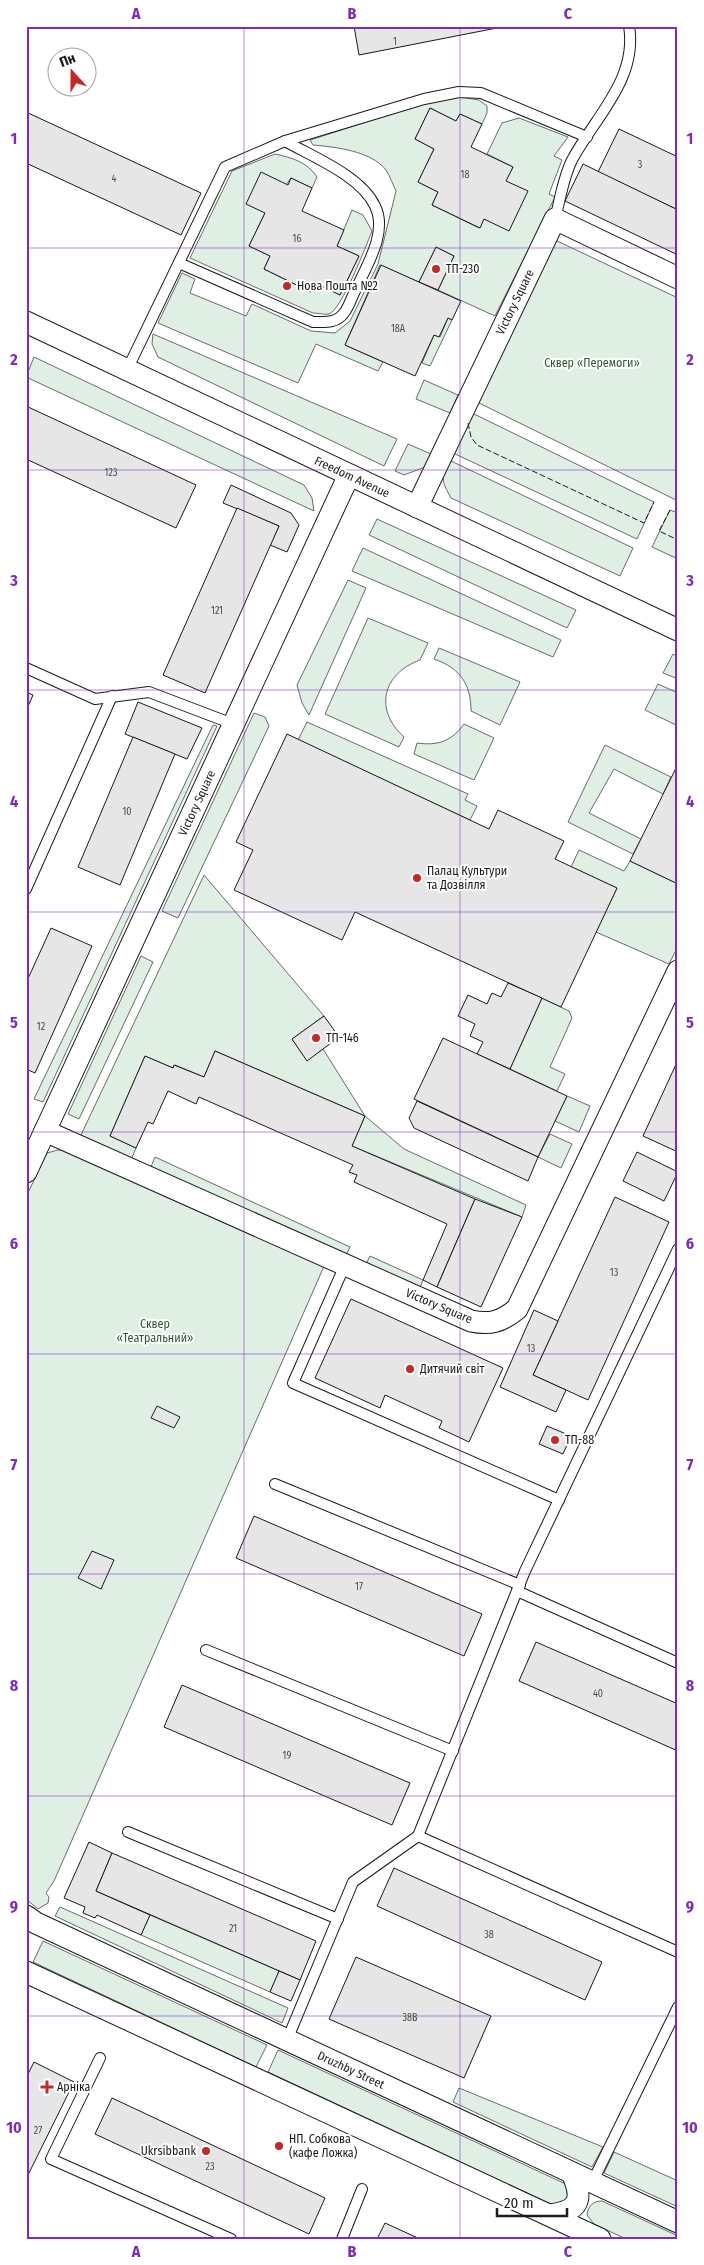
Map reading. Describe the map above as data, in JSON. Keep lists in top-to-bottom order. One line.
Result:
{"streets":{"street":["Victory Square","Freedom Avenue","Druzhby Street"]},"crossings":[["Victory Square","Freedom Avenue"]],"parks":["Сквер «Перемоги»","Сквер «Театральний»"],"places":{"other":["ТП-230","Нова Пошта №2","Палац Культури та Дозвілля","ТП-146","Дитячий світ","ТП-88","НП. Собкова (кафе Ложка)","Ukrsibbank"],"health":["Арніка"]},"house_numbers":["1","3","18","4","16","18А","123","121","10","12","13","13","17","40","19","21","38","38В","27","23"],"scale_bar":"20 m","north":"top","grid":{"columns":["A","B","C"],"rows":["1","2","3","4","5","6","7","8","9","10"]}}
